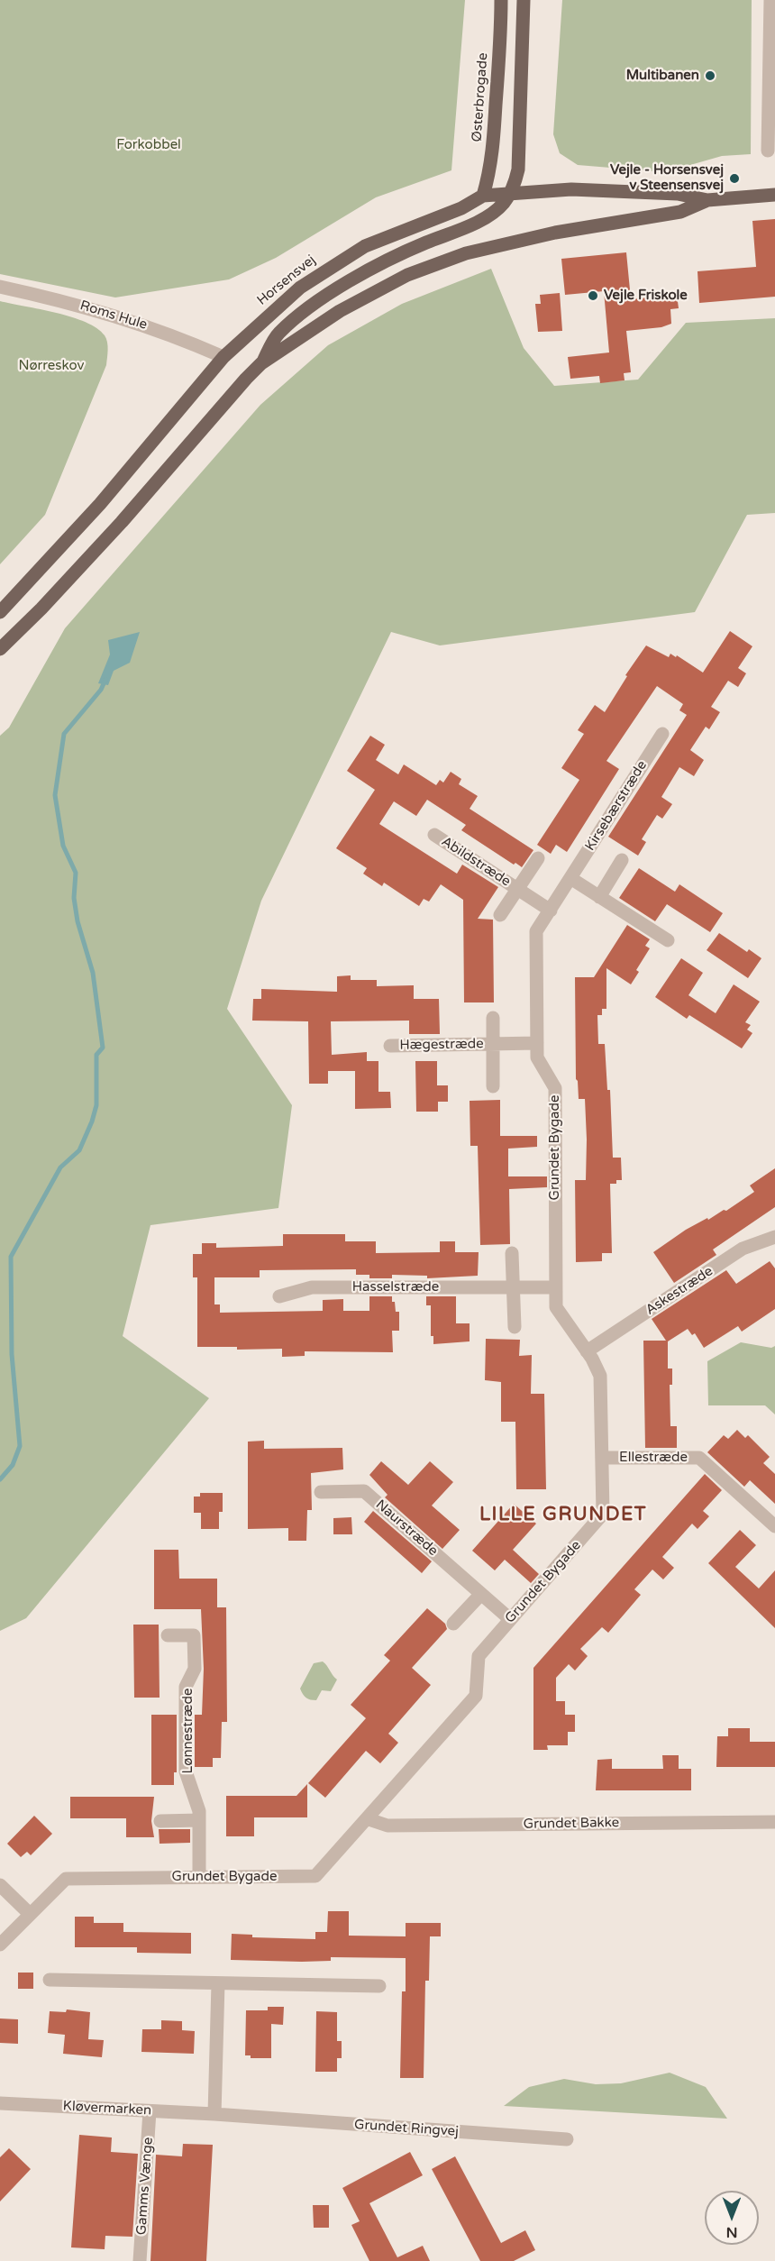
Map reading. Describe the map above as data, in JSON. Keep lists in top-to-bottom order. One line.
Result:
{"streets":{"main road":["Østerbrogade","Horsensvej"],"street":["Roms Hule","Kirsebærstræde","Abildstræde","Hægestræde","Grundet Bygade","Hasselstræde","Askestræde","Ellestræde","Naurstræde","Lønnestræde","Grundet Bakke","Kløvermarken","Grundet Ringvej","Gamms Vænge"]},"crossings":[["Østerbrogade","Horsensvej"],["Horsensvej","Roms Hule"],["Kirsebærstræde","Grundet Bygade"],["Abildstræde","Grundet Bygade"],["Hægestræde","Grundet Bygade"],["Grundet Bygade","Hasselstræde"],["Grundet Bygade","Askestræde"],["Grundet Bygade","Ellestræde"],["Grundet Bygade","Naurstræde"],["Grundet Bygade","Lønnestræde"],["Grundet Bygade","Grundet Bakke"],["Kløvermarken","Grundet Ringvej"],["Kløvermarken","Gamms Vænge"]],"districts":["LILLE GRUNDET"],"parks":["Forkobbel","Nørreskov"],"places":["Multibanen","Vejle - Horsensvej v Steensensvej","Vejle Friskole"],"north":"bottom"}
